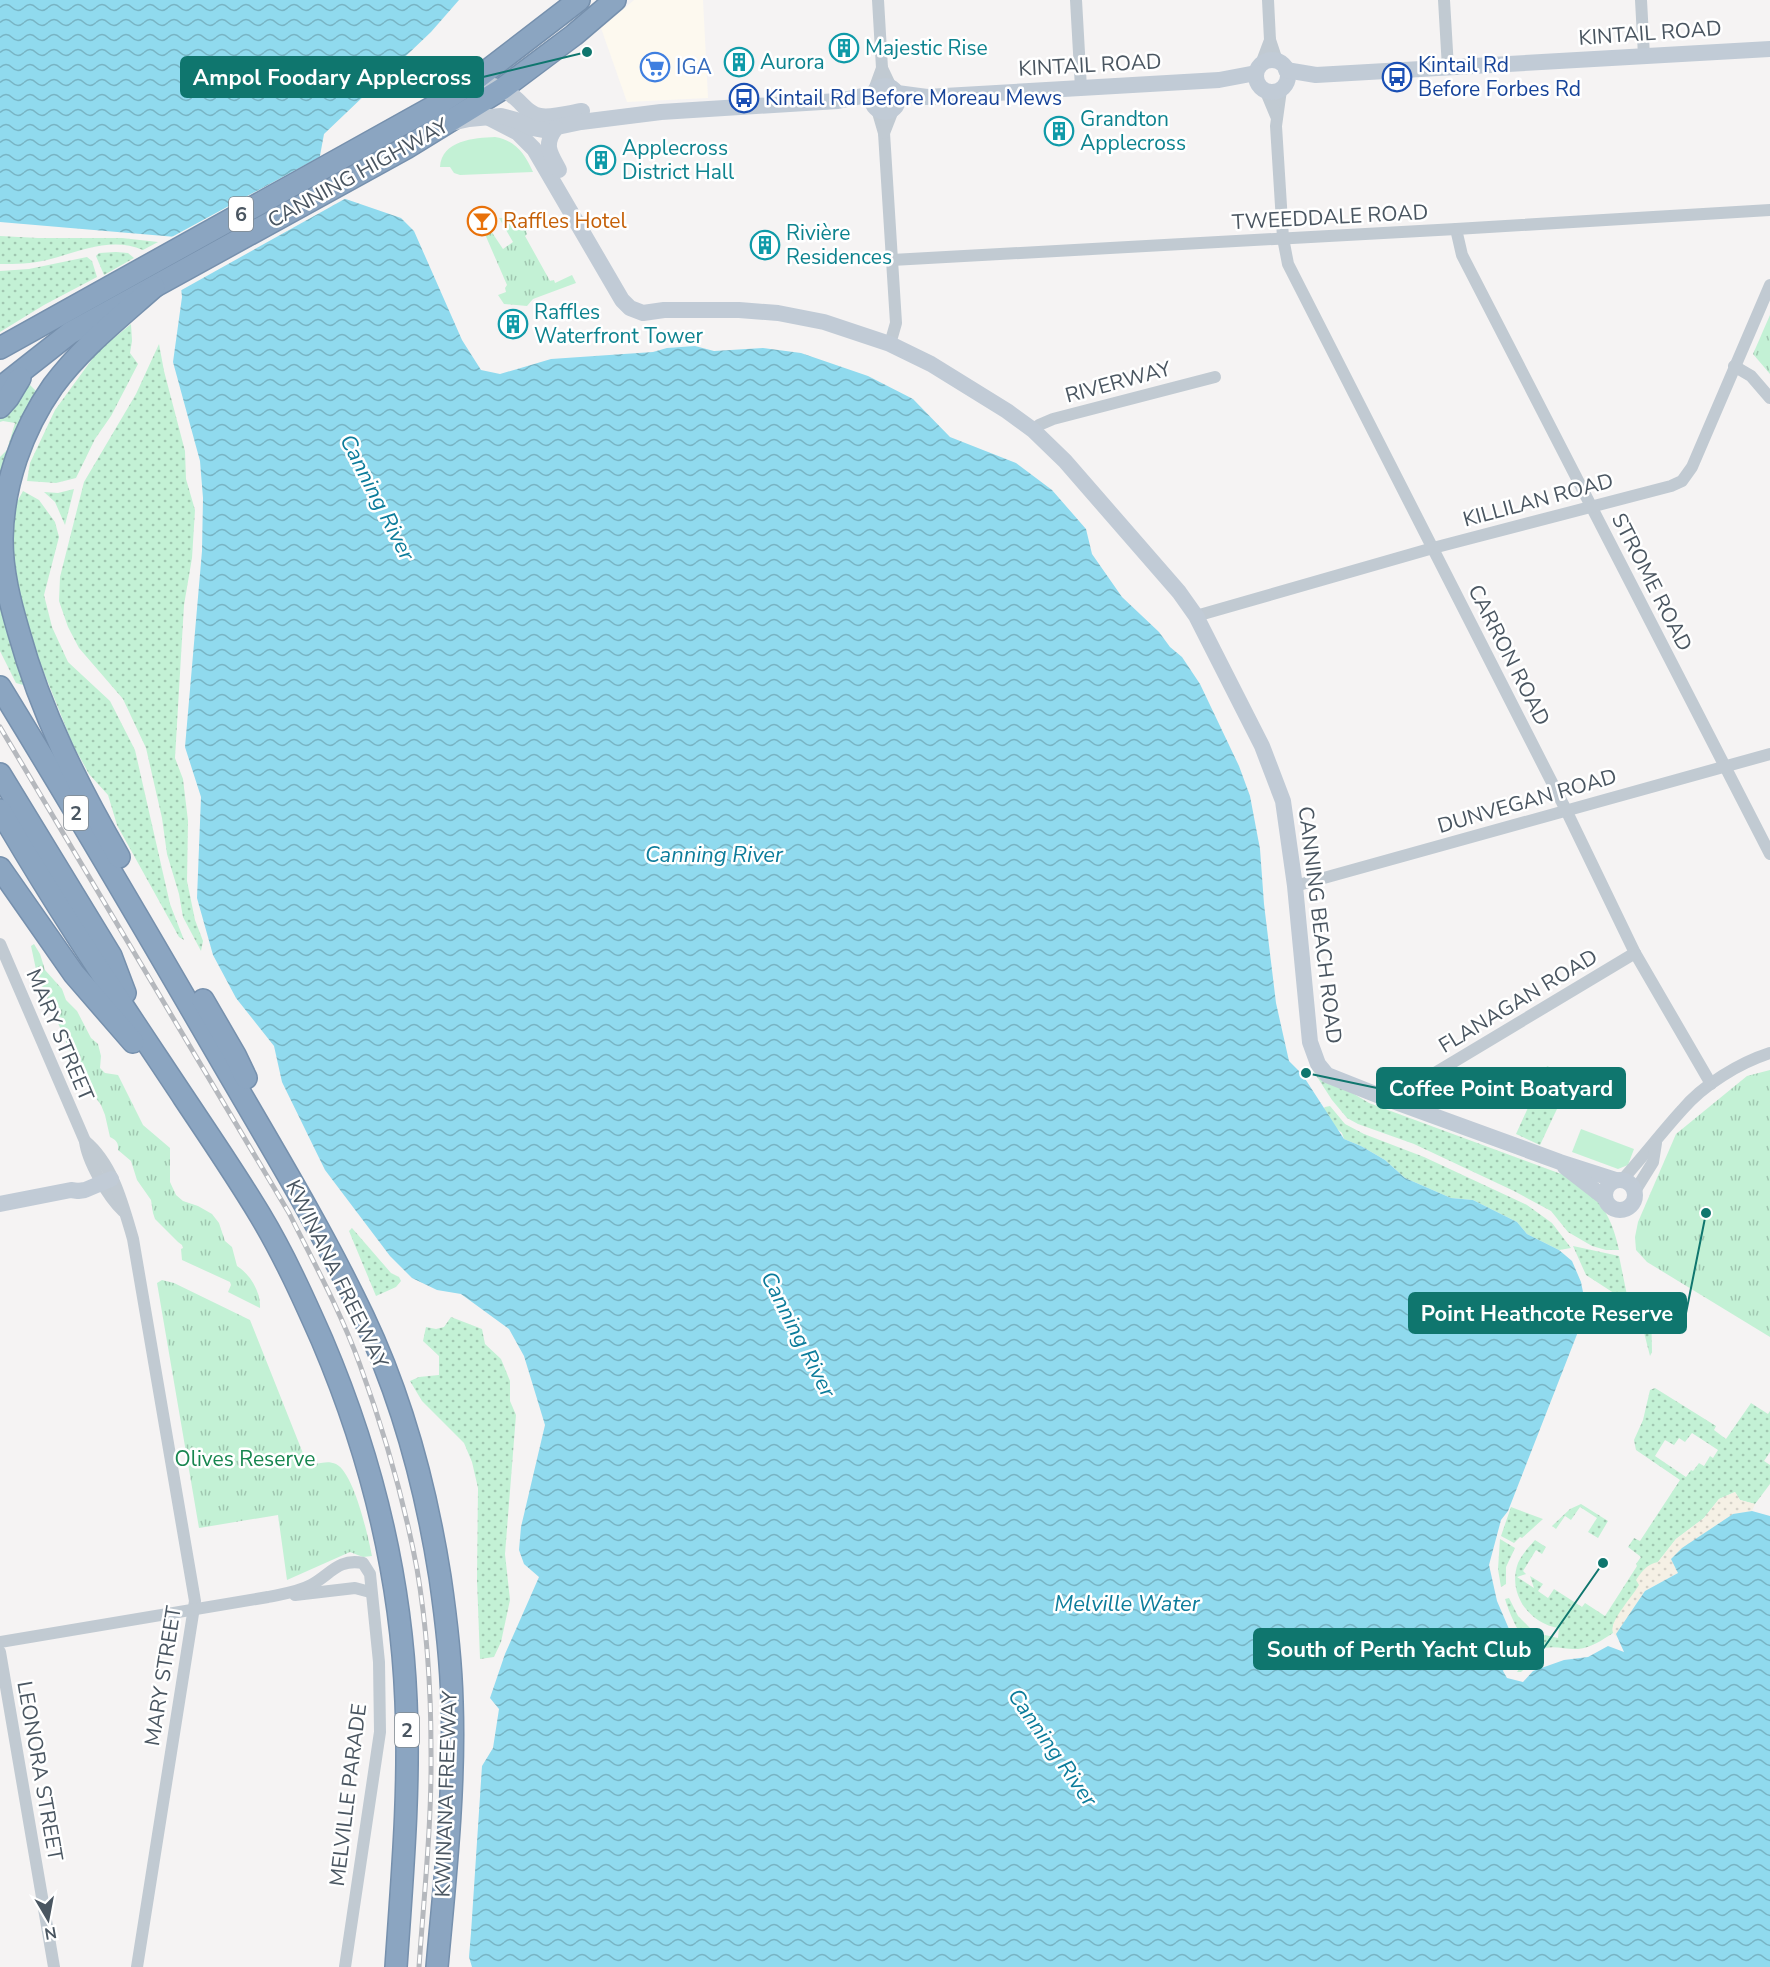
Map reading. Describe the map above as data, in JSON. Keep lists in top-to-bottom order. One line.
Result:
{"streets":{"highway":["CANNING HIGHWAY","6","2","KWINANA FREEWAY"],"street":["KINTAIL ROAD","TWEEDDALE ROAD","RIVERWAY","KILLILAN ROAD","STROME ROAD","CARRON ROAD","DUNVEGAN ROAD","CANNING BEACH ROAD","FLANAGAN ROAD","MARY STREET","LEONORA STREET","MELVILLE PARADE"]},"crossings":[["KINTAIL ROAD","CANNING HIGHWAY"],["KINTAIL ROAD","CARRON ROAD"],["KINTAIL ROAD","CANNING BEACH ROAD"],["TWEEDDALE ROAD","STROME ROAD"],["TWEEDDALE ROAD","CARRON ROAD"],["RIVERWAY","CANNING BEACH ROAD"],["KILLILAN ROAD","STROME ROAD"],["KILLILAN ROAD","CARRON ROAD"],["KILLILAN ROAD","CANNING BEACH ROAD"],["STROME ROAD","DUNVEGAN ROAD"],["CARRON ROAD","DUNVEGAN ROAD"],["CARRON ROAD","FLANAGAN ROAD"],["DUNVEGAN ROAD","CANNING BEACH ROAD"],["CANNING BEACH ROAD","FLANAGAN ROAD"]],"water":["Canning River","Melville Water"],"parks":["Olives Reserve"],"places":{"building":["Majestic Rise","Aurora","Grandton Applecross","Applecross District Hall","Rivière Residences","Raffles Waterfront Tower"],"other":["Ampol Foodary Applecross","Coffee Point Boatyard","Point Heathcote Reserve","South of Perth Yacht Club"],"supermarket":["IGA"],"bus stop":["Kintail Rd Before Forbes Rd","Kintail Rd Before Moreau Mews"],"bar":["Raffles Hotel"]},"north":"bottom"}
